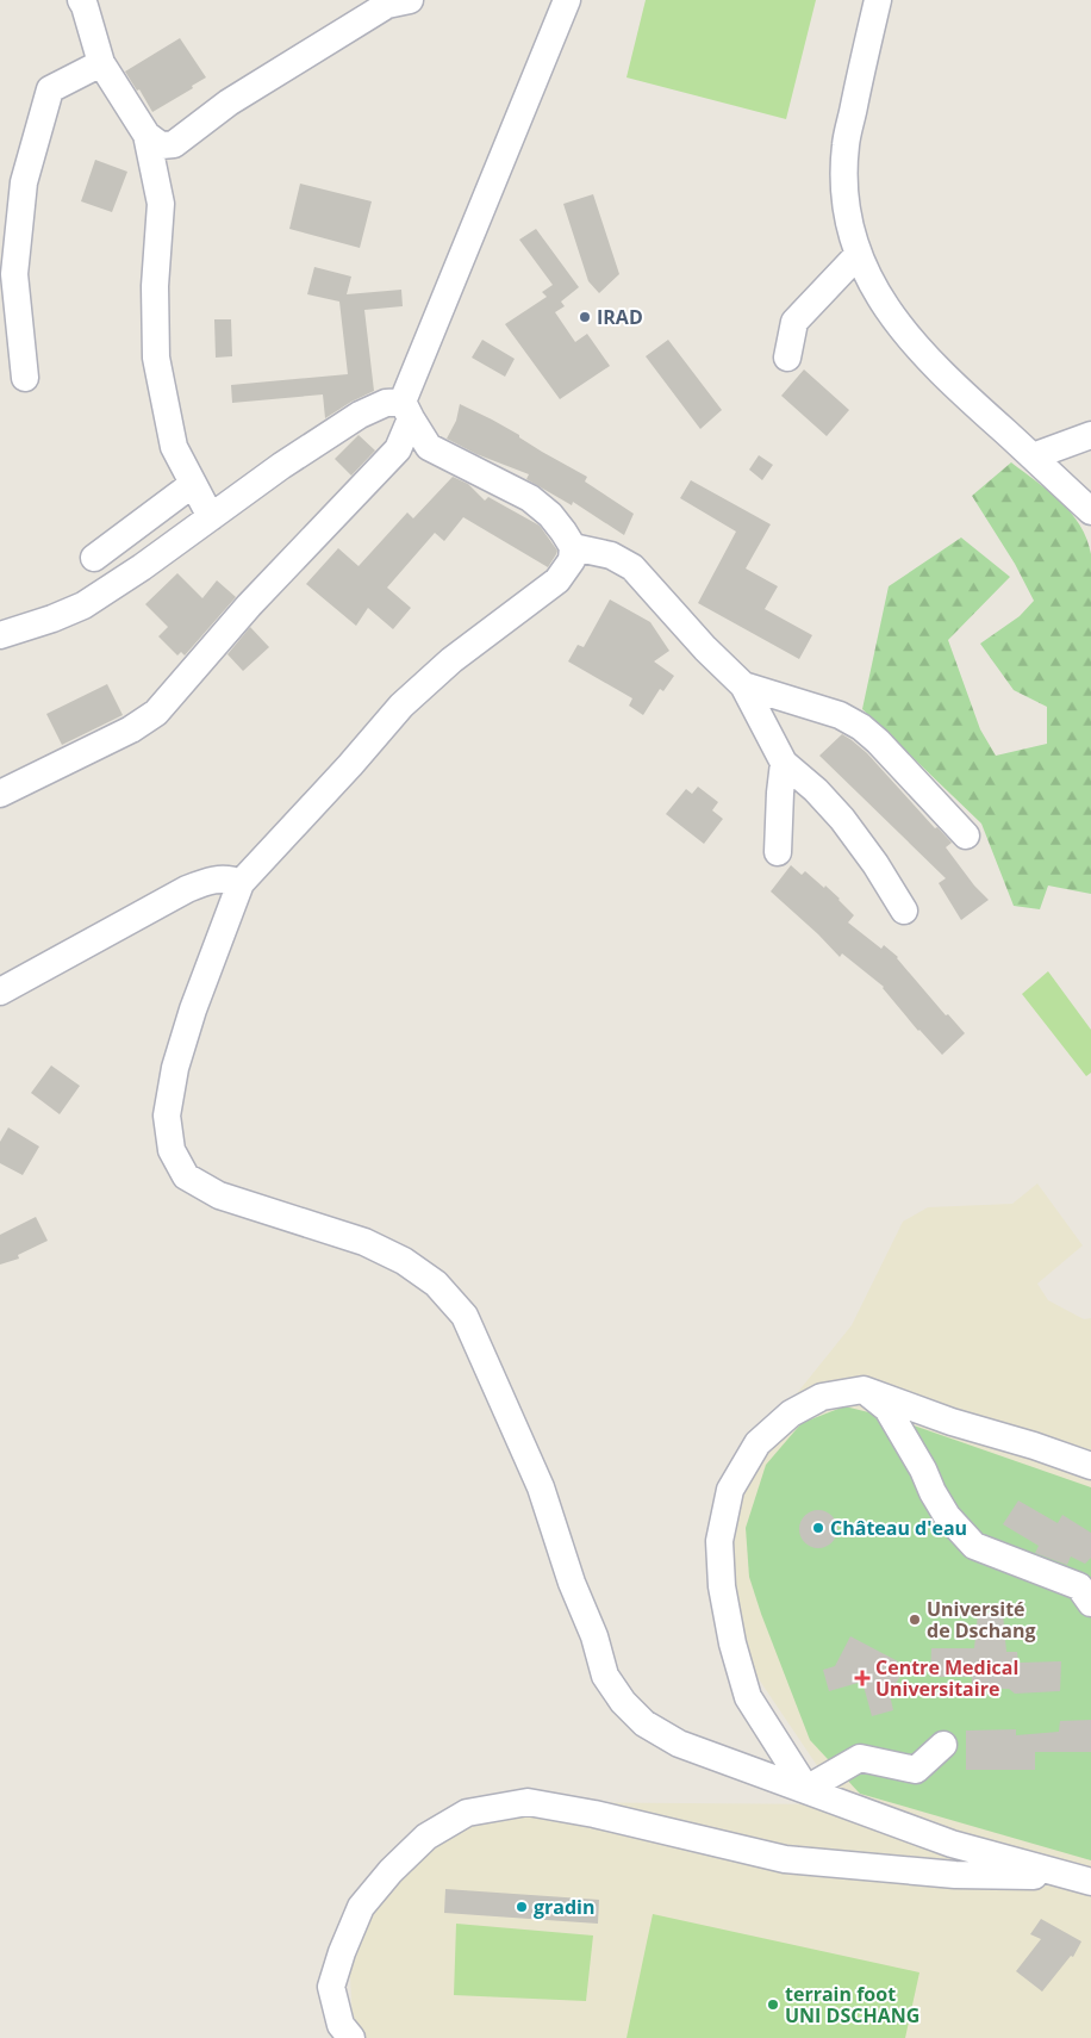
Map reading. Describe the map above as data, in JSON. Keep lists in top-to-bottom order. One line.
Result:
{"places":{"other":["IRAD","Château d'eau","Université de Dschang","gradin","terrain foot UNI DSCHANG"],"health":["Centre Medical Universitaire"]}}
